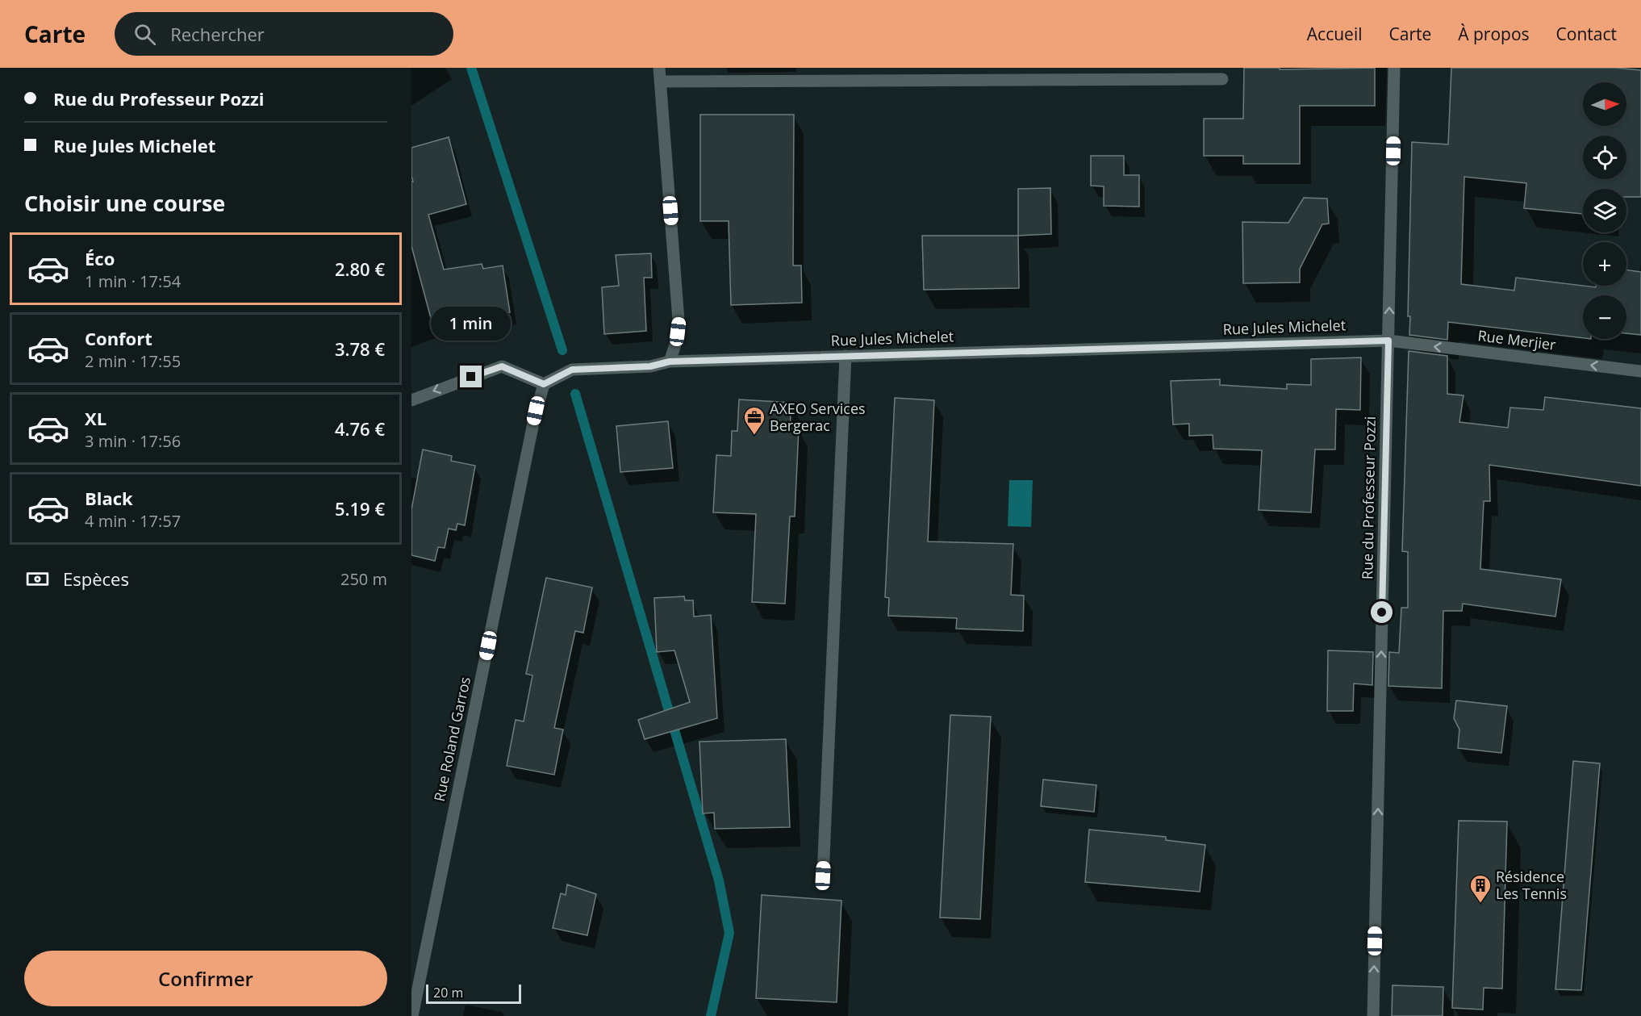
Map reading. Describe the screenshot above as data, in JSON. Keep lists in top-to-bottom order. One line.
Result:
{"streets":{"street":["Rue Jules Michelet","Rue Merjier","Rue du Professeur Pozzi","Rue Roland Garros"]},"crossings":[["Rue Jules Michelet","Rue Merjier"],["Rue Jules Michelet","Rue du Professeur Pozzi"],["Rue Jules Michelet","Rue Roland Garros"],["Rue Merjier","Rue du Professeur Pozzi"]],"one_way":["Rue Merjier","Rue du Professeur Pozzi"],"places":{"office":["AXEO Services Bergerac"],"building":["Résidence Les Tennis"]},"scale_bar":"20 m","north":"right","page":{"header":"Carte","search":"Rechercher","nav":["Accueil","Carte","À propos","Contact"],"banner":["Rue du Professeur Pozzi","Rue Jules Michelet"],"map_buttons":["+","−"],"heading":"Choisir une course","list":[{"name":"Éco","note":"1 min · 17:54","value":"2.80 €"},{"name":"Confort","note":"2 min · 17:55","value":"3.78 €"},{"name":"XL","note":"3 min · 17:56","value":"4.76 €"},{"name":"Black","note":"4 min · 17:57","value":"5.19 €"}],"bubble":"1 min","pay":["Espèces","250 m"],"buttons":"Confirmer","scale":"20 m"}}
